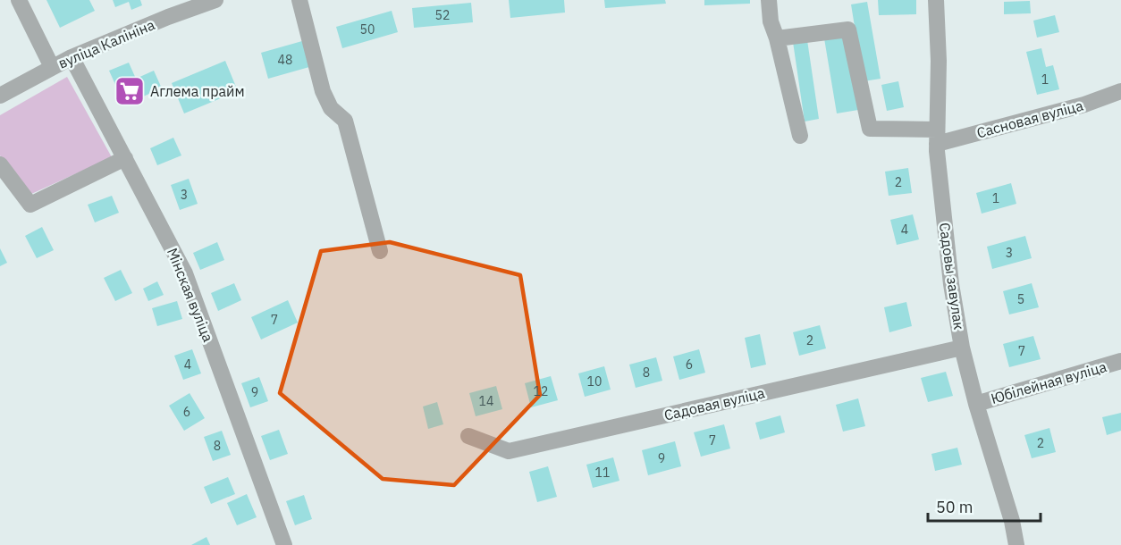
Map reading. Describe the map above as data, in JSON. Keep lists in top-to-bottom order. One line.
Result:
{"streets":{"street":["вуліца Калініна","Сасновая вуліца","Садовы завулак","Мінская вуліца","Юбілейная вуліца","Садовая вуліца"]},"crossings":[["вуліца Калініна","Мінская вуліца"],["Сасновая вуліца","Садовы завулак"],["Садовы завулак","Юбілейная вуліца"],["Садовы завулак","Садовая вуліца"]],"places":{"supermarket":["Аглема прайм"]},"house_numbers":["52","50","48","1","2","3","1","4","3","5","7","2","7","4","6","8","10","12","9","14","6","7","2","8","9","11"],"scale_bar":"50 m"}
